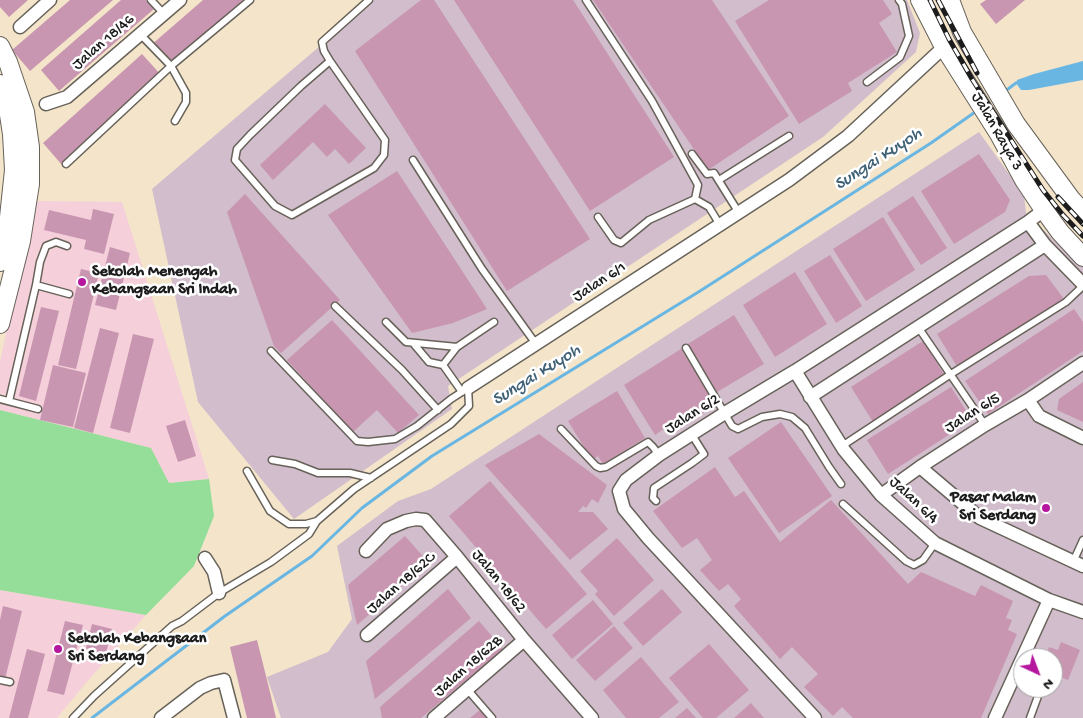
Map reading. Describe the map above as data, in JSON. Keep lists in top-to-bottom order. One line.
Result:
{"streets":{"street":["Jalan 18/46","Jalan Raya 3","Jalan 6/1","Jalan 6/5","Jalan 6/2","Jalan 6/4","Jalan 18/62","Jalan 18/62C","Jalan 18/62B"]},"crossings":[["Jalan Raya 3","Jalan 6/1"],["Jalan Raya 3","Jalan 6/2"],["Jalan 6/5","Jalan 6/4"],["Jalan 6/2","Jalan 6/4"],["Jalan 18/62","Jalan 18/62C"],["Jalan 18/62","Jalan 18/62B"]],"water":["Sungai Kuyoh"],"places":["Sekolah Menengah Kebangsaan Sri Indah","Pasar Malam Sri Serdang","Sekolah Kebangsaan Sri Serdang"],"north":"bottom right"}
